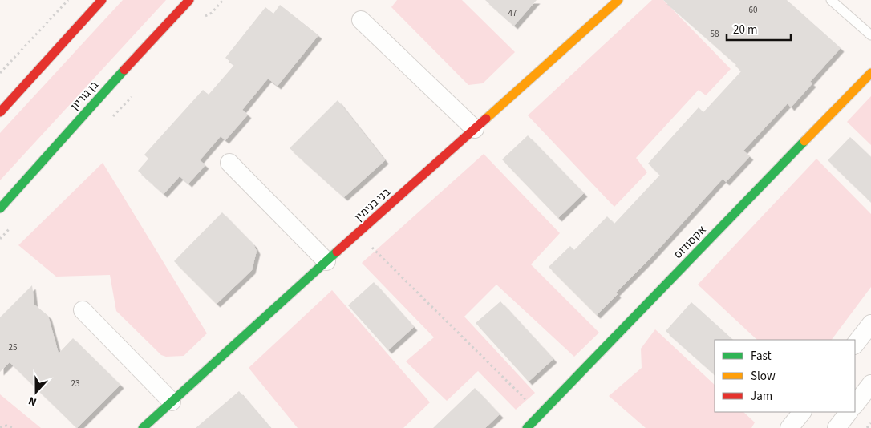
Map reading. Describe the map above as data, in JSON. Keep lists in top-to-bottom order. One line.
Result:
{"streets":{"street":["בן גוריון","בני בנימין","אקסודוס"]},"house_numbers":["60","47","58","25","23"],"legend":["Fast","Slow","Jam"],"scale_bar":"20 m","north":"bottom"}
